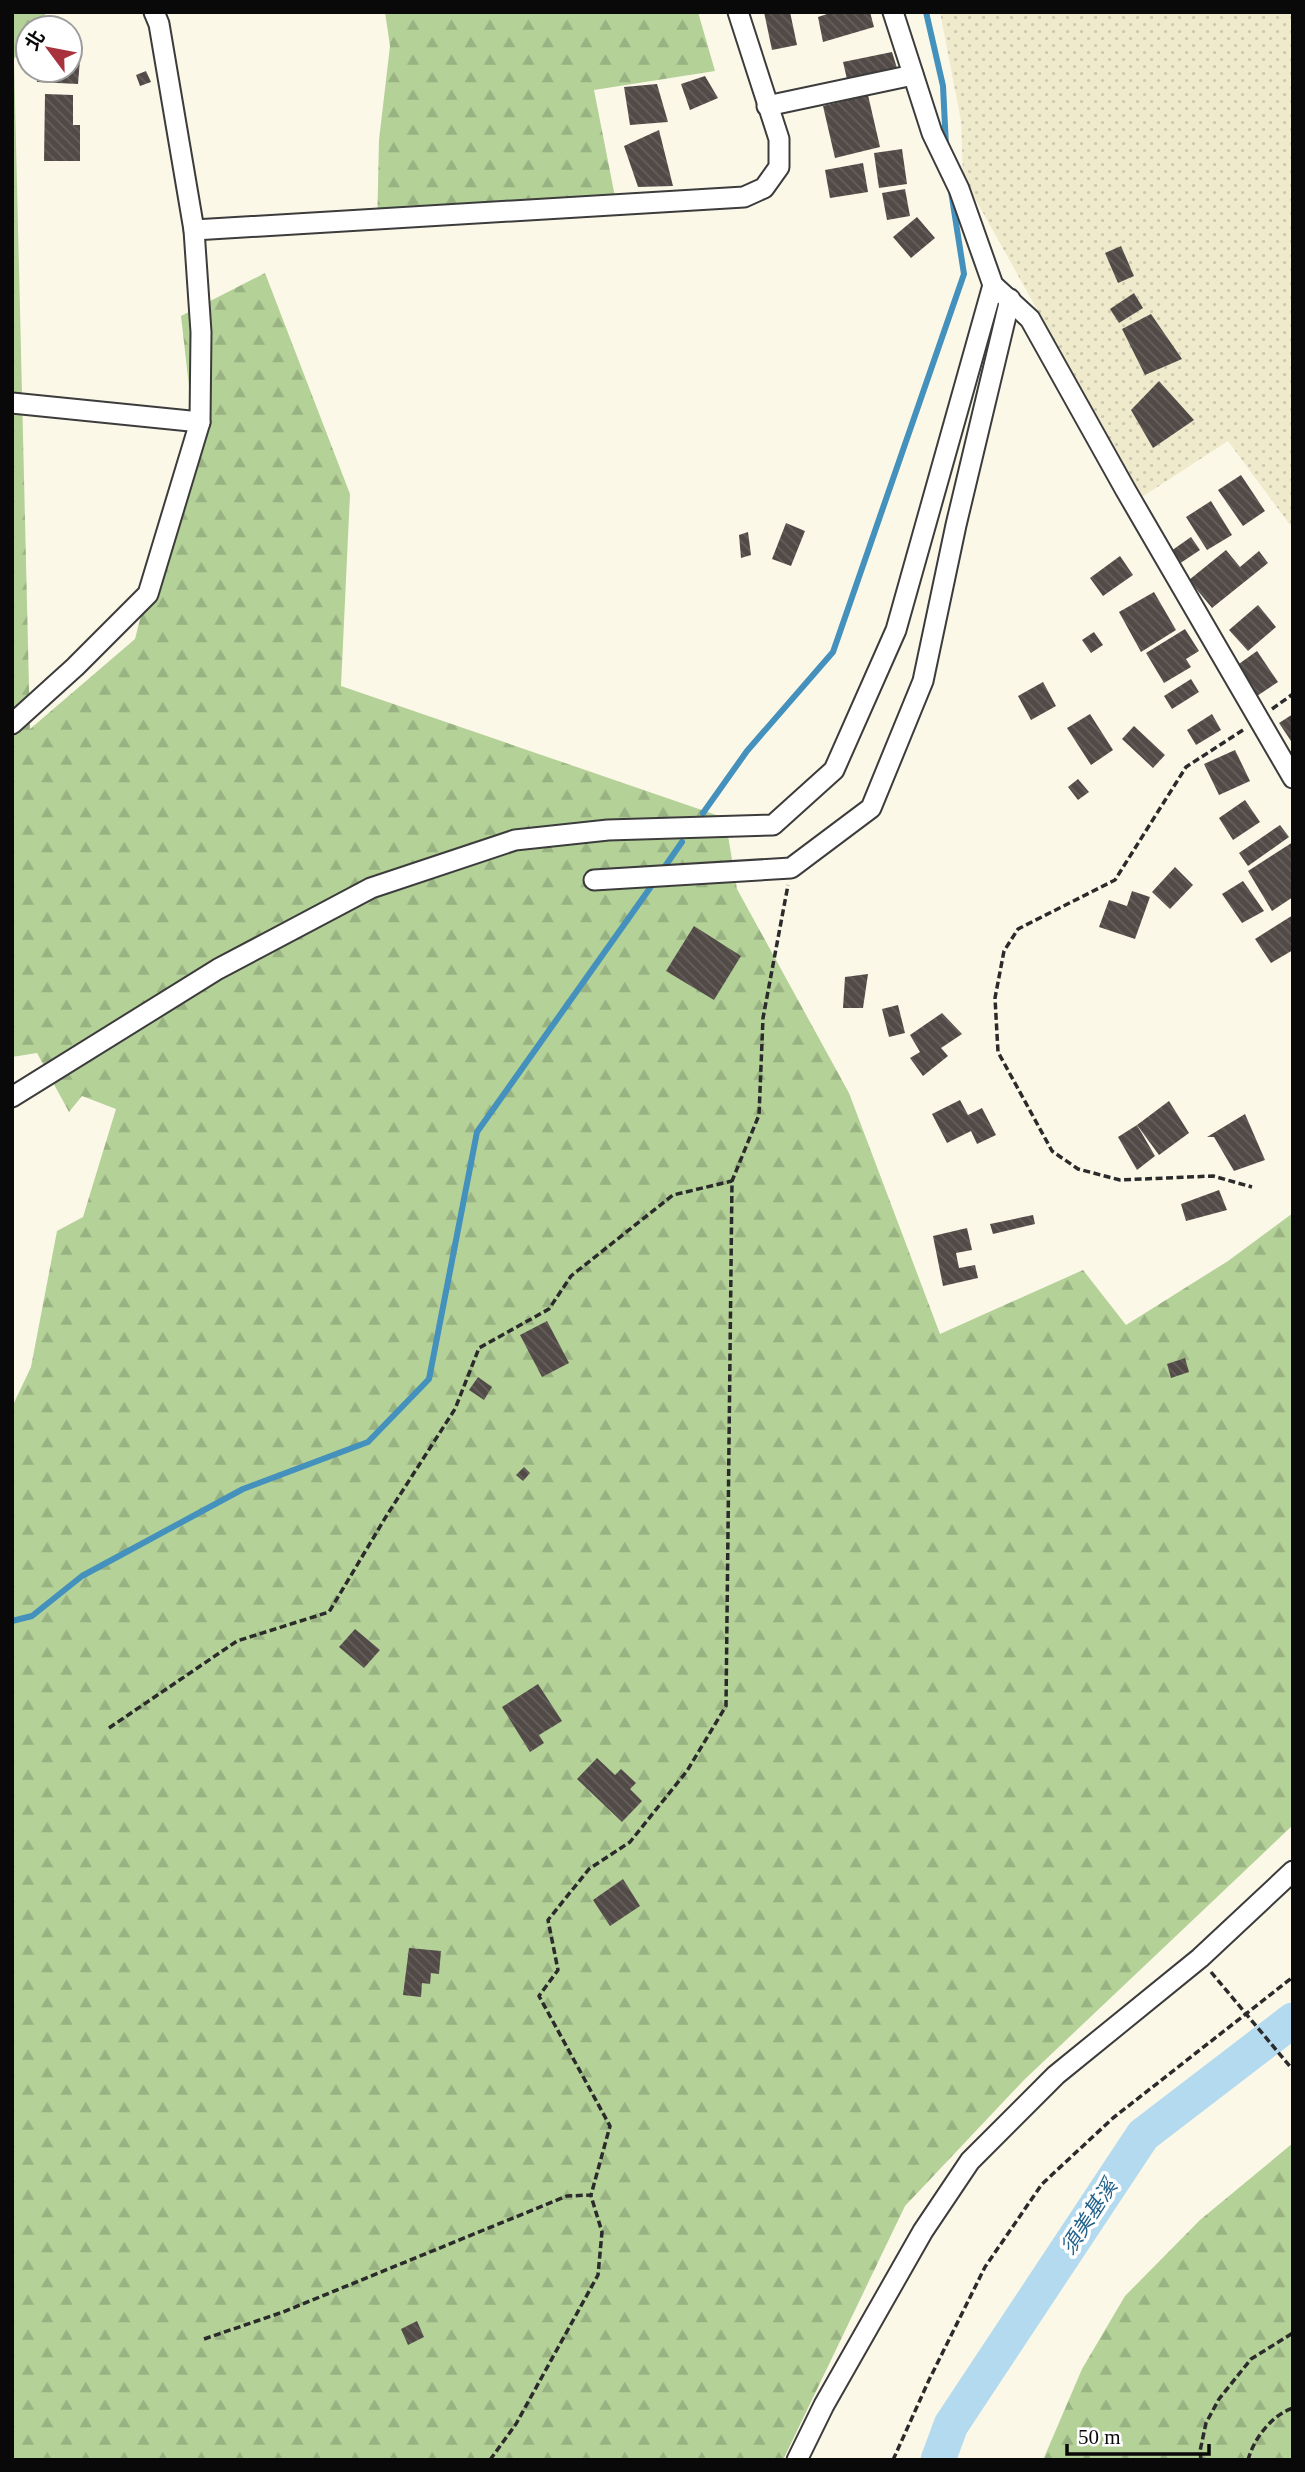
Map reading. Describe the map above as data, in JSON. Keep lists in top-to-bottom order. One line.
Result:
{"water":["須美基溪"],"scale_bar":"50 m","north":"top left"}
